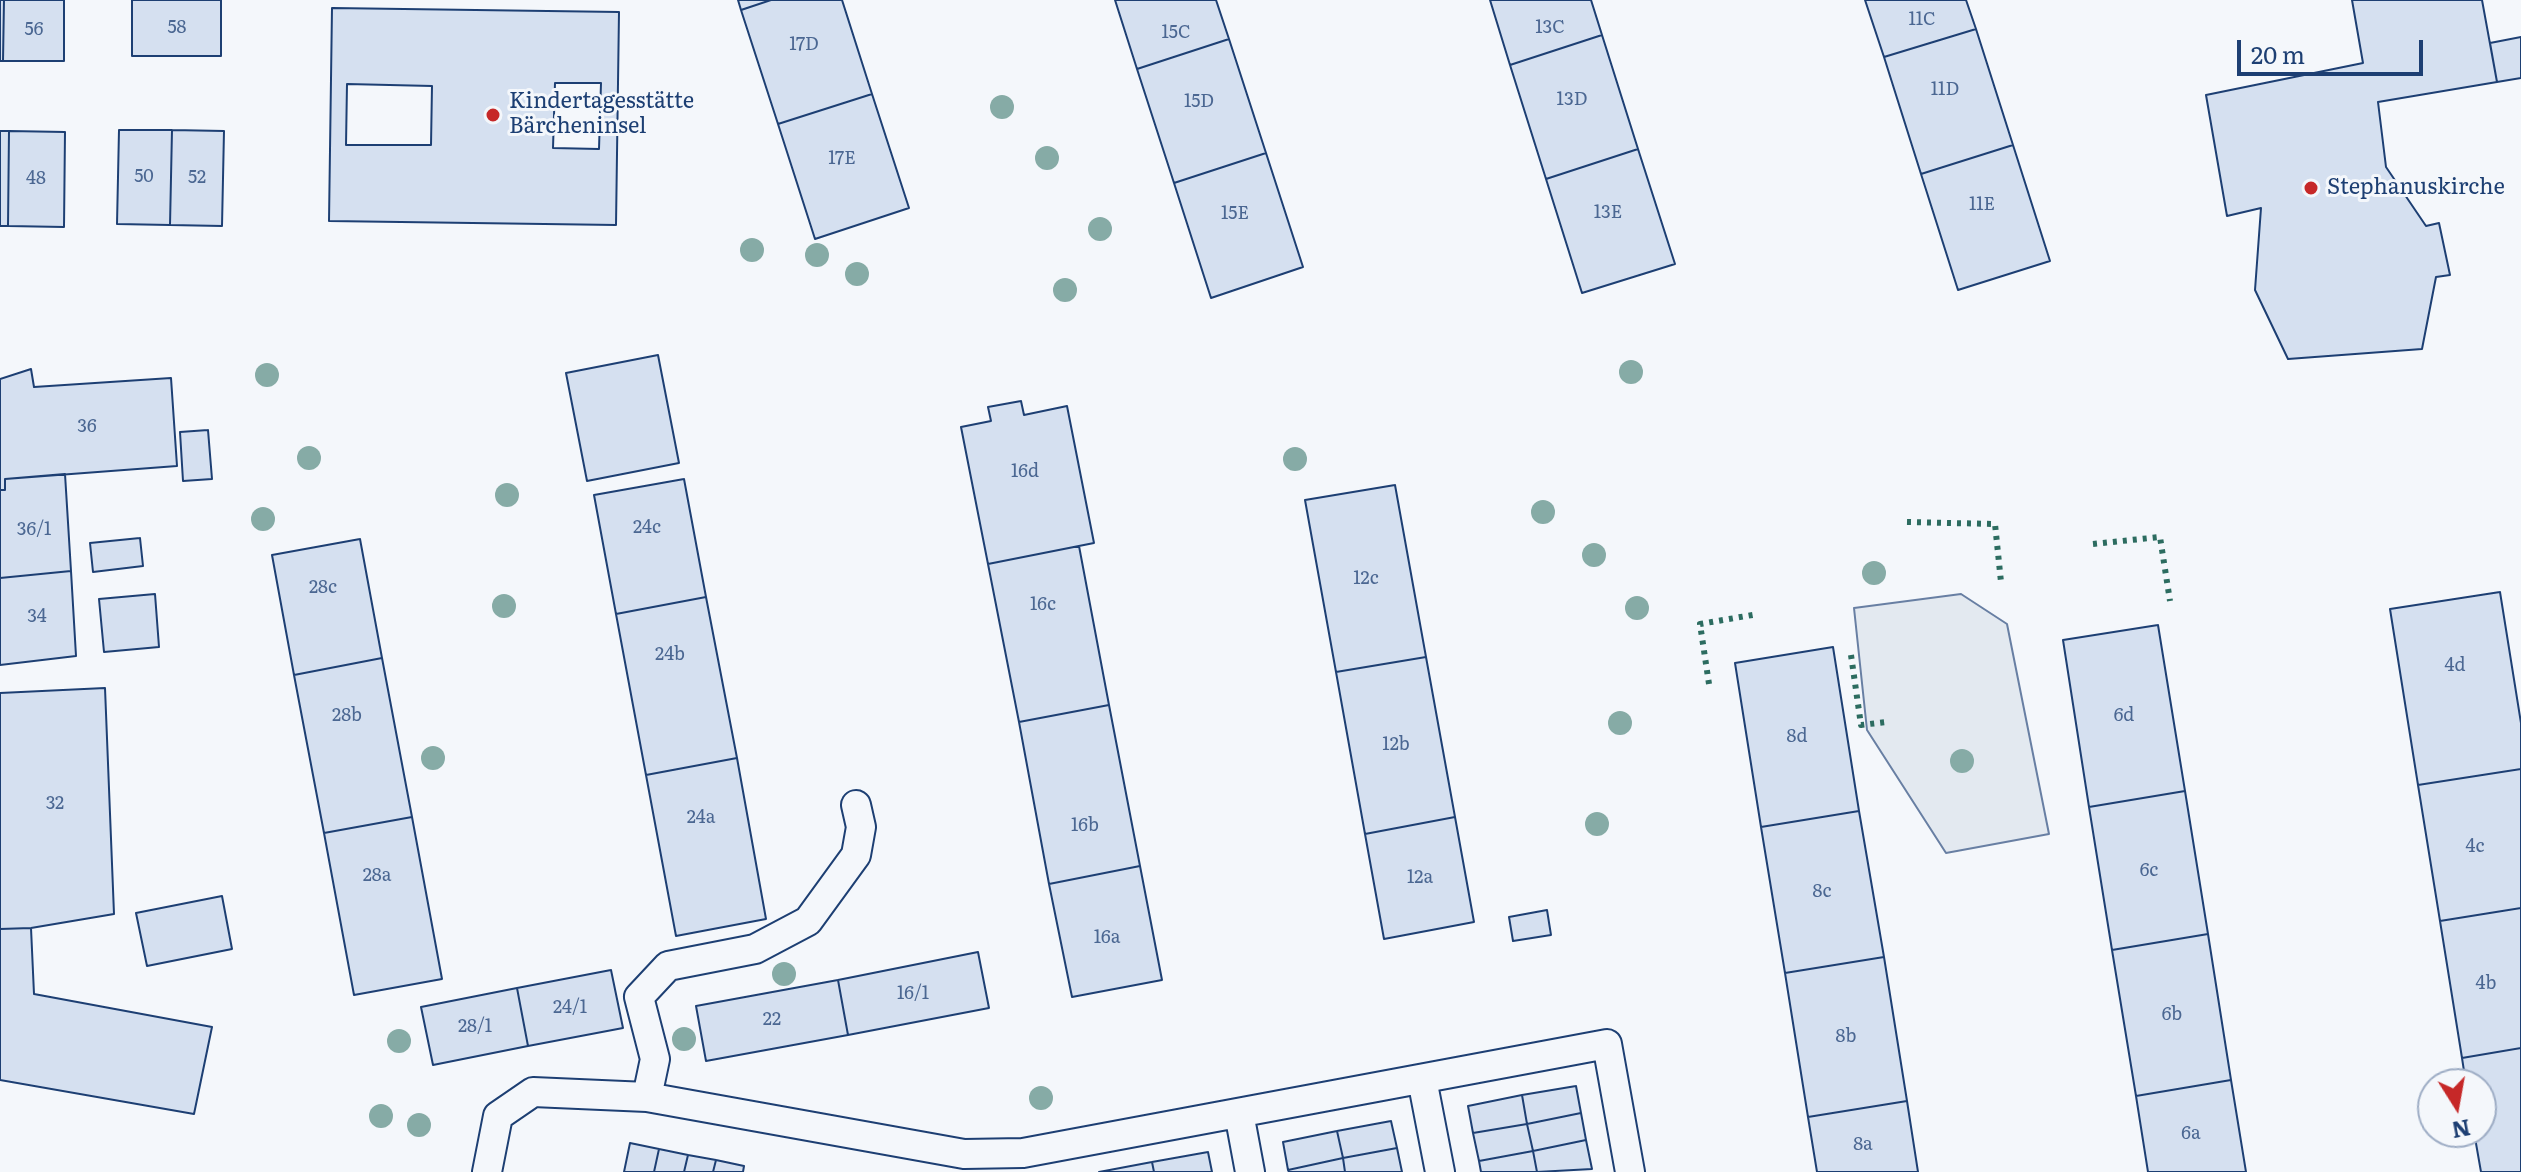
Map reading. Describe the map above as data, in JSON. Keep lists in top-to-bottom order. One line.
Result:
{"places":["Kindertagesstätte Bärcheninsel","Stephanuskirche"],"house_numbers":["11C","58","13C","56","15C","17D","11D","13D","15D","17E","50","52","48","11E","13E","15E","36","16d","24c","36/1","12c","28c","16c","34","24b","4d","28b","6d","8d","12b","32","24a","16b","4c","6c","28a","12a","8c","16a","4b","16/1","24/1","6b","22","28/1","8b","6a","8a"],"scale_bar":"20 m","north":"bottom"}
